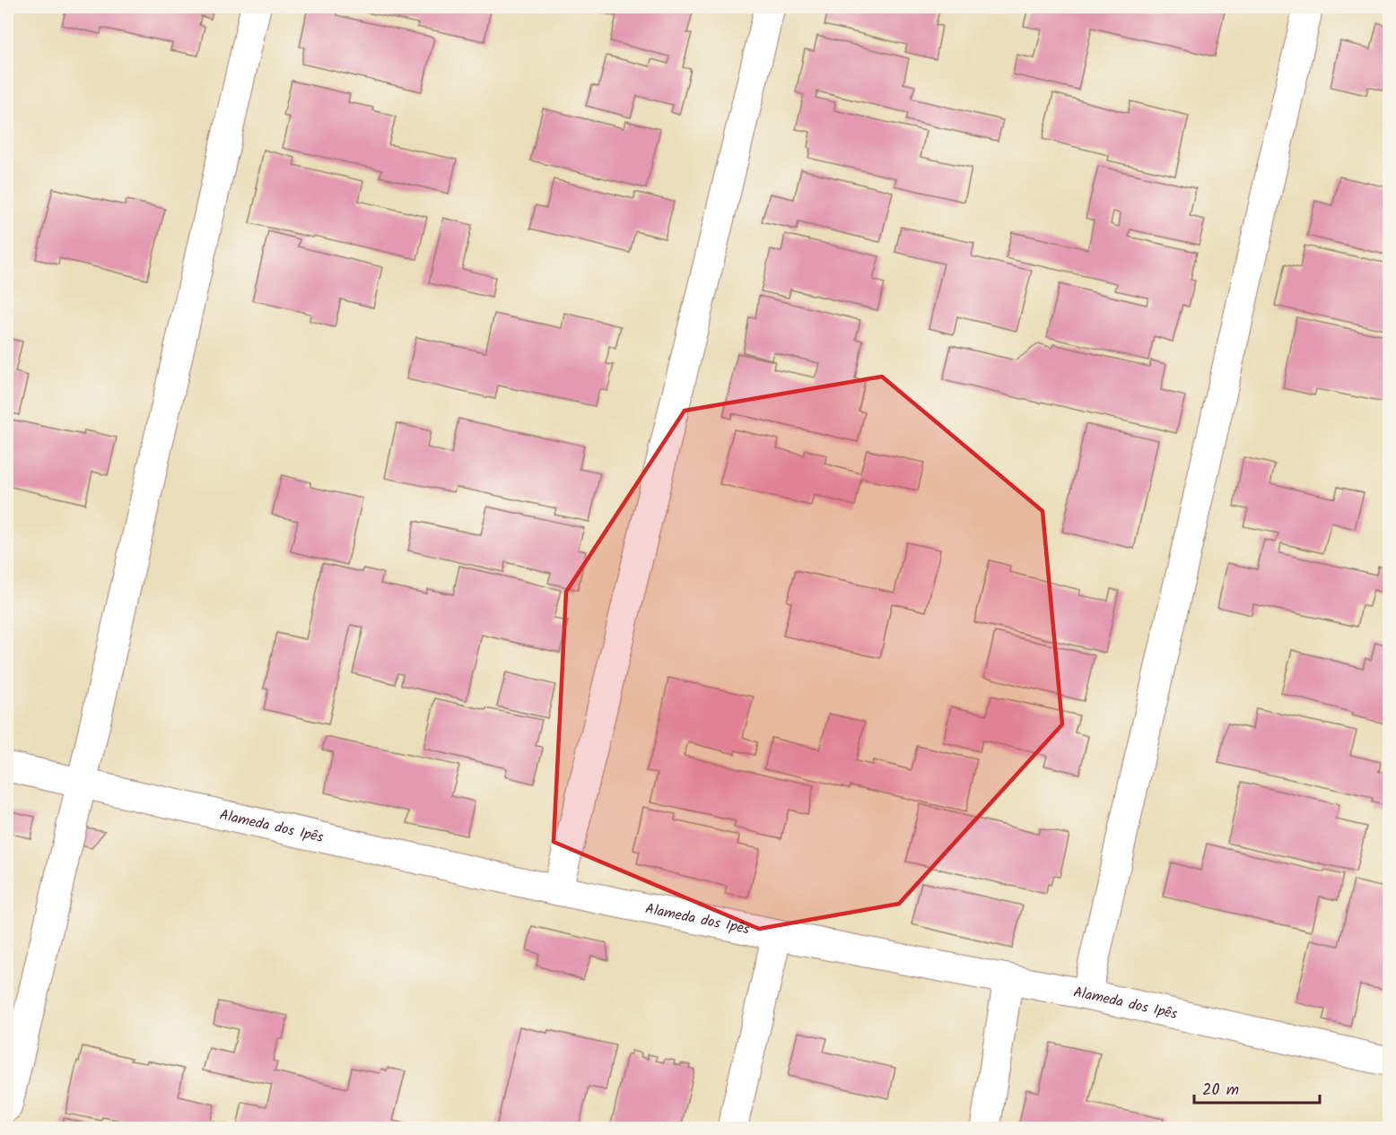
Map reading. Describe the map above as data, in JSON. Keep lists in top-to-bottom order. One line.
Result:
{"streets":{"street":["Alameda dos Ipês"]},"scale_bar":"20 m"}
